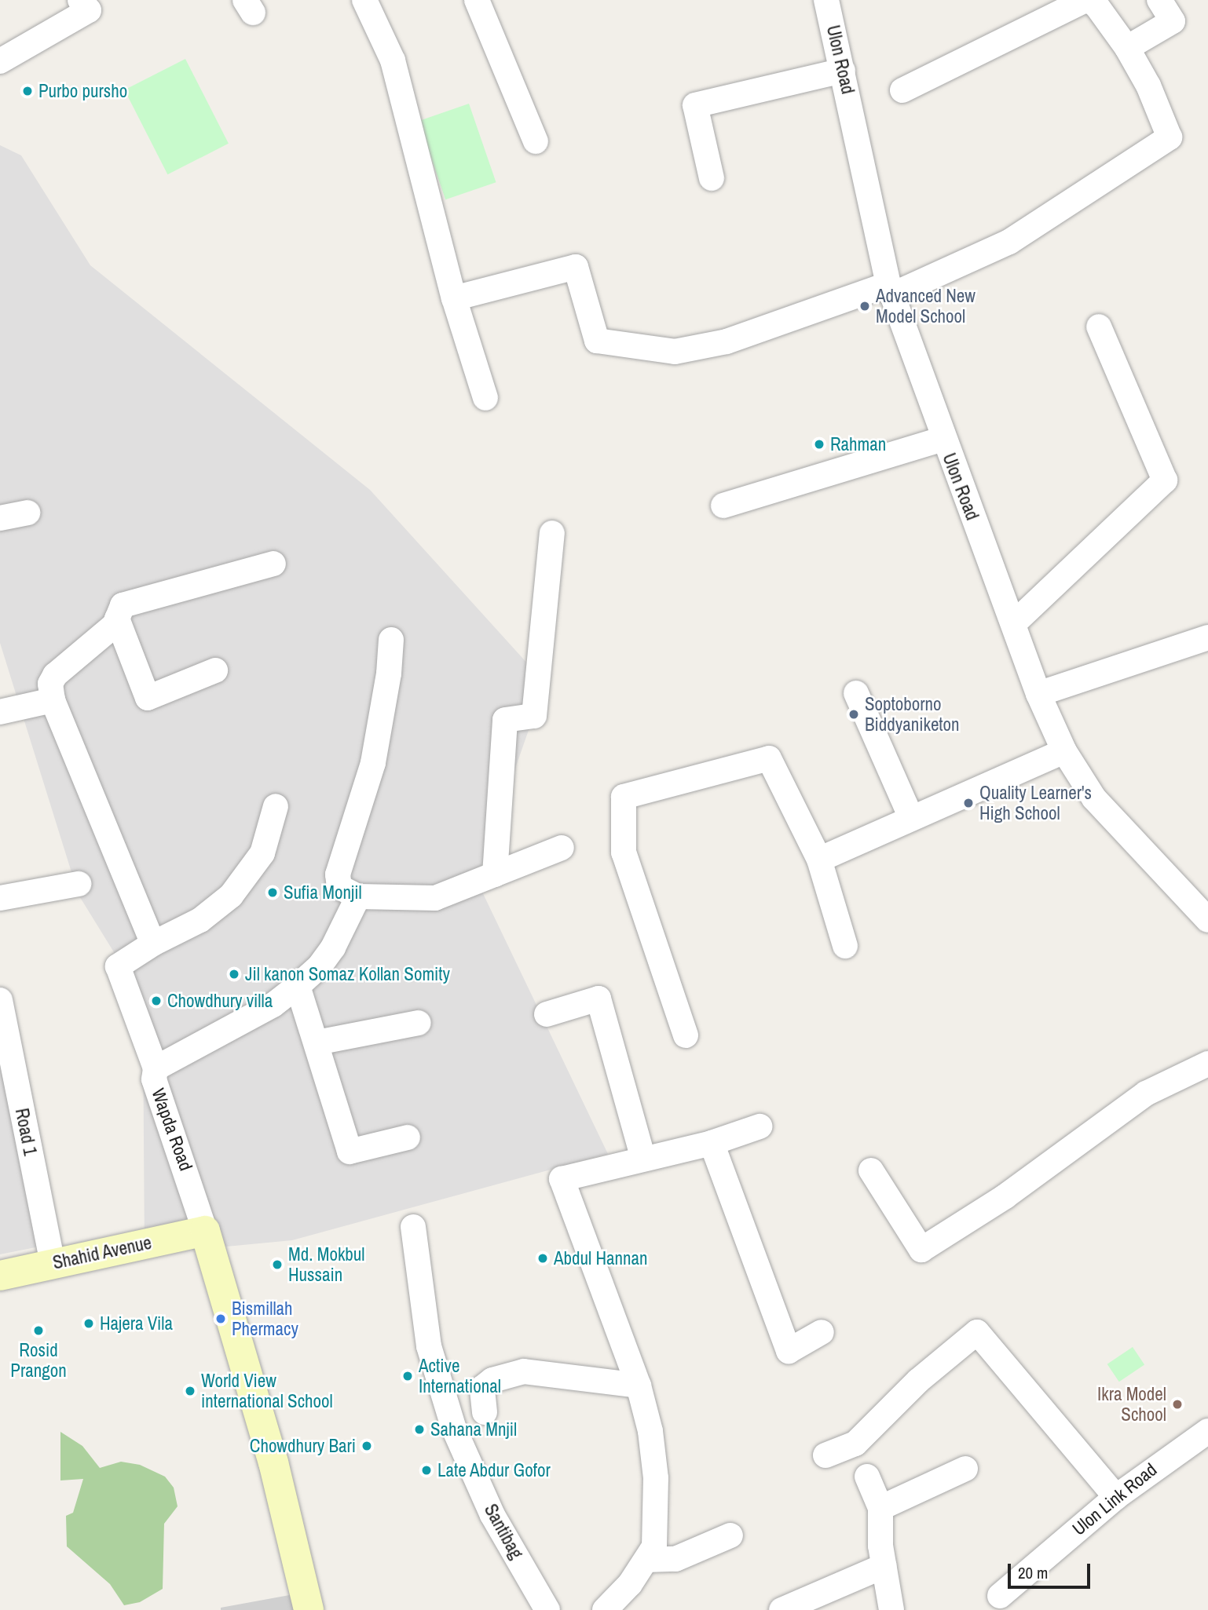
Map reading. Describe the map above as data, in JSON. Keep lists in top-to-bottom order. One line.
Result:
{"streets":{"street":["Ulon Road","Wapda Road","Road 1","Shahid Avenue","Ulon Link Road","Santibag"]},"crossings":[["Wapda Road","Shahid Avenue"],["Road 1","Shahid Avenue"]],"places":["Purbo pursho","Advanced New Model School","Rahman","Soptoborno Biddyaniketon","Quality Learner's High School","Sufia Monjil","Jil kanon Somaz Kollan Somity","Chowdhury villa","Abdul Hannan","Md. Mokbul Hussain","Bismillah Phermacy","Hajera Vila","Rosid Prangon","Active International","World View international School","Ikra Model School","Sahana Mnjil","Chowdhury Bari","Late Abdur Gofor"],"scale_bar":"20 m"}
